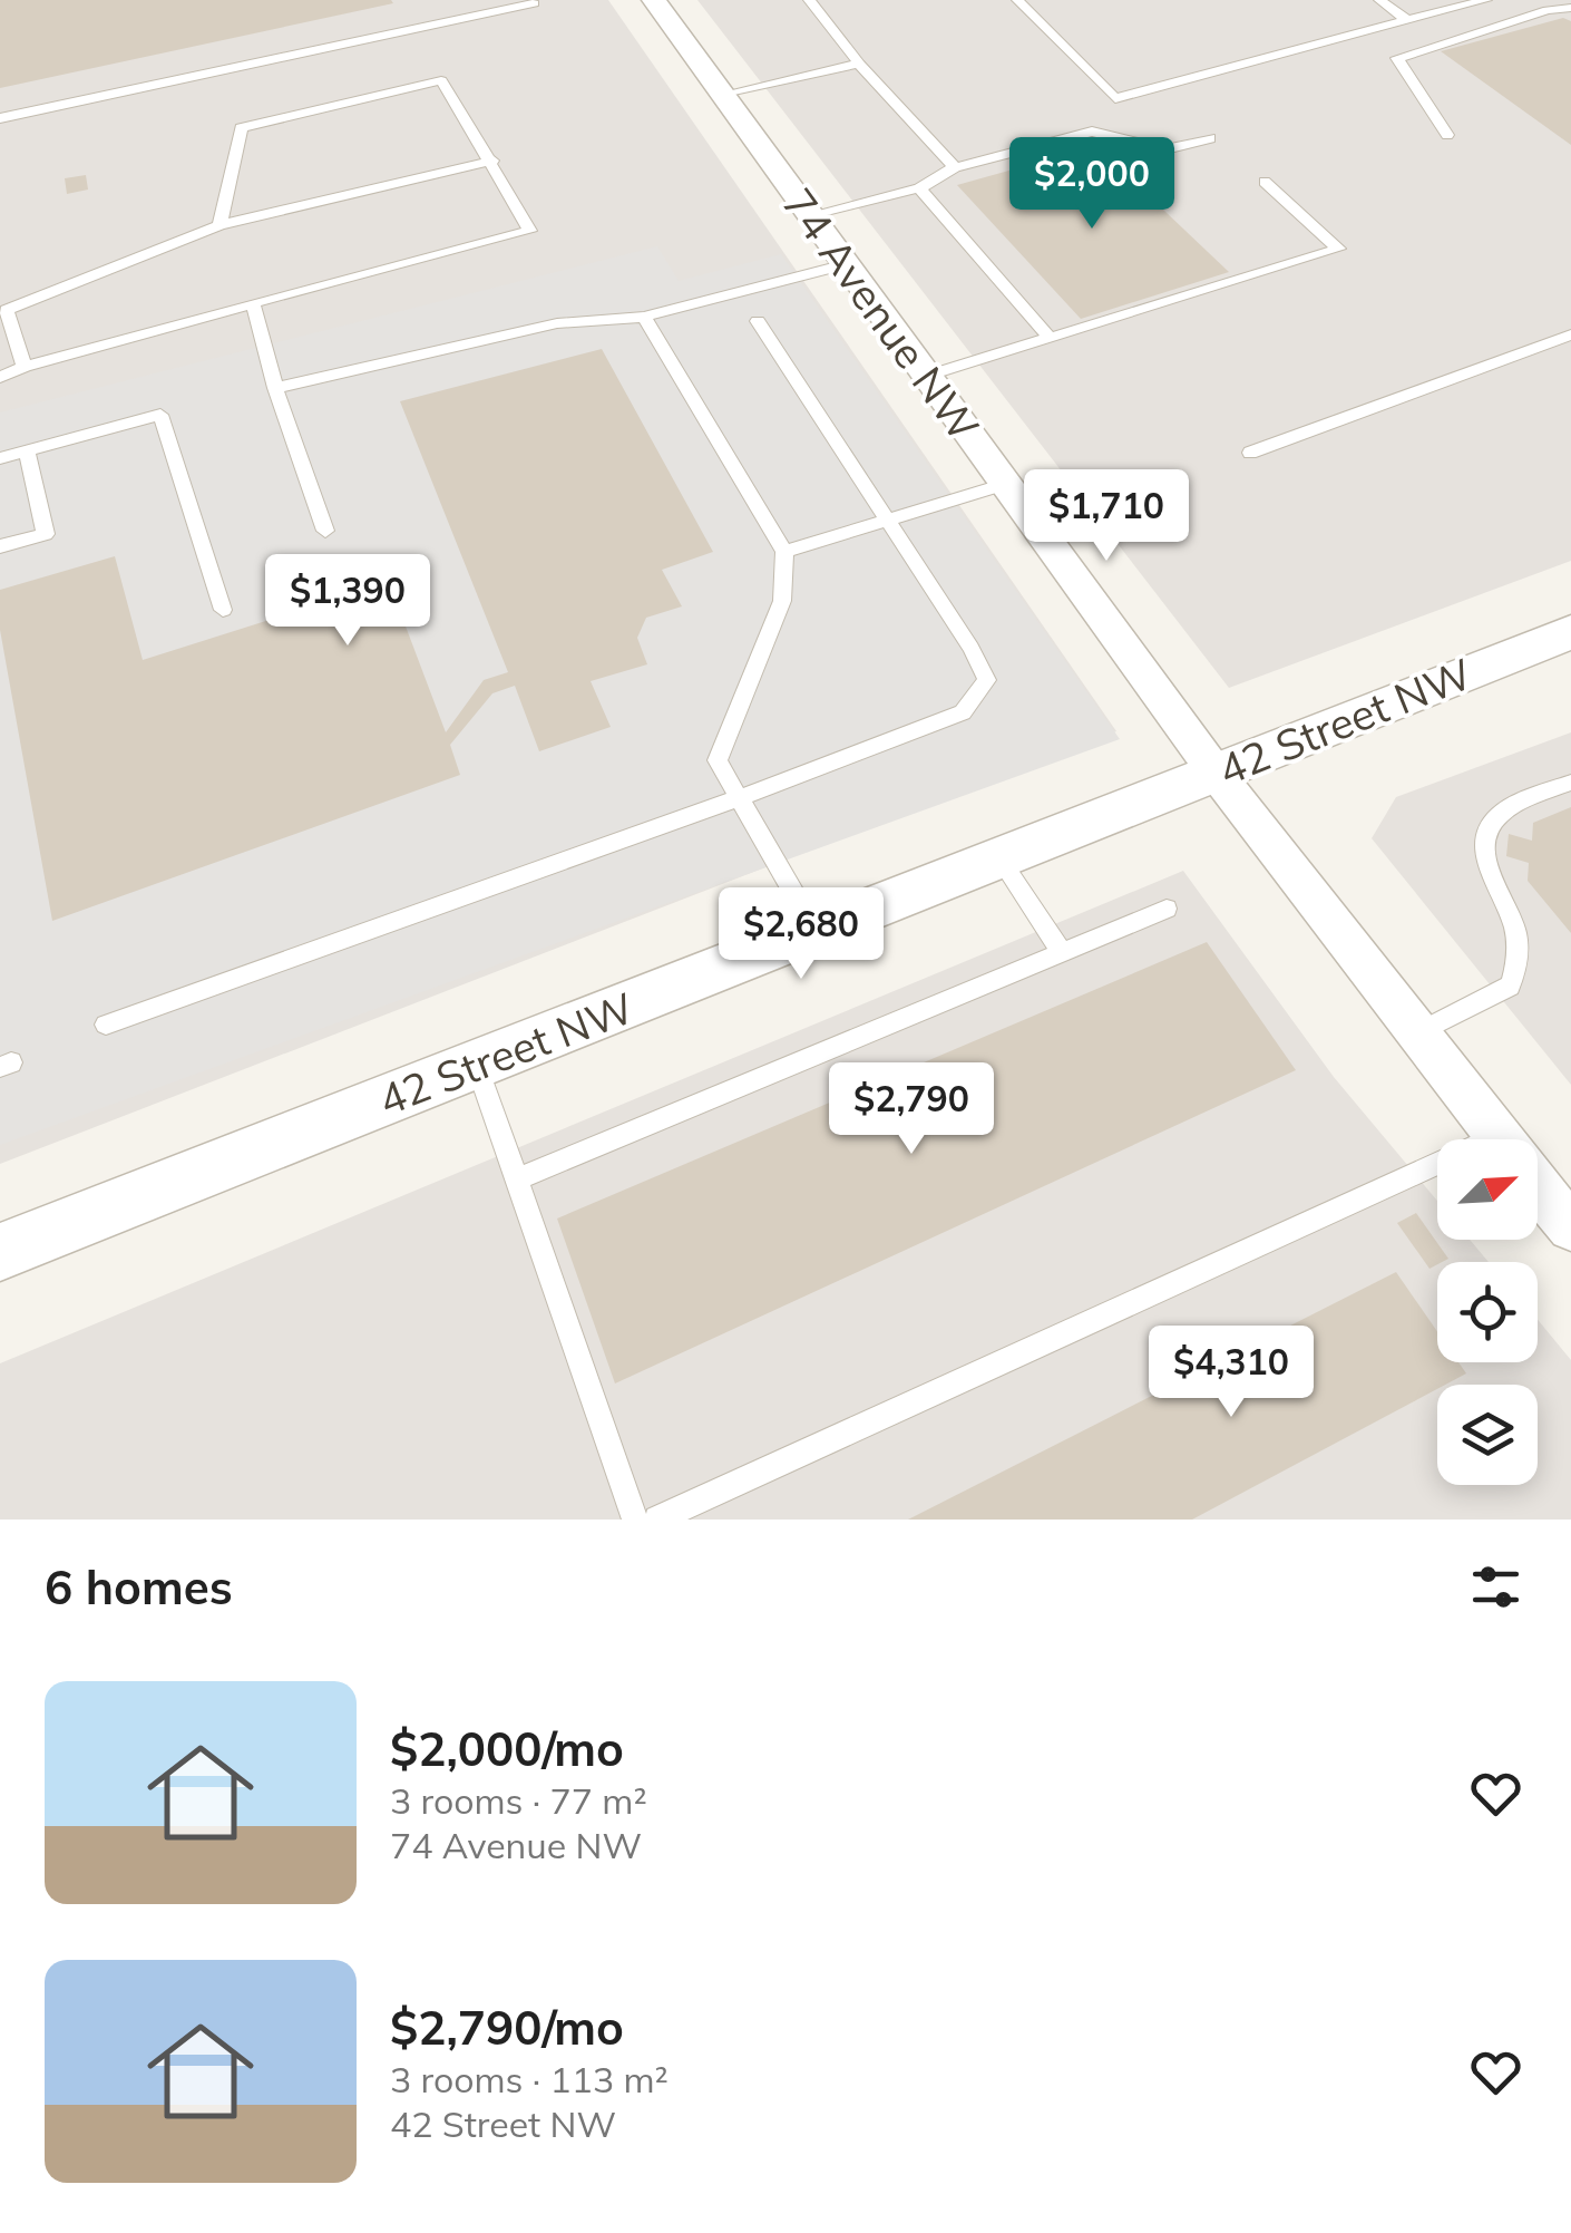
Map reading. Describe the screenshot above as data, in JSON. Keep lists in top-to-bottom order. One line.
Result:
{"streets":{"street":["74 Avenue NW","42 Street NW"]},"crossings":[["74 Avenue NW","42 Street NW"]],"north":"top right","page":{"price":["$2,000","$1,710","$1,390","$2,680","$2,790","$4,310"],"heading":"6 homes","list":[{"name":"$2,000/mo","note":"3 rooms · 77 m² · 74 Avenue NW"},{"name":"$2,790/mo","note":"3 rooms · 113 m² · 42 Street NW"}]}}
